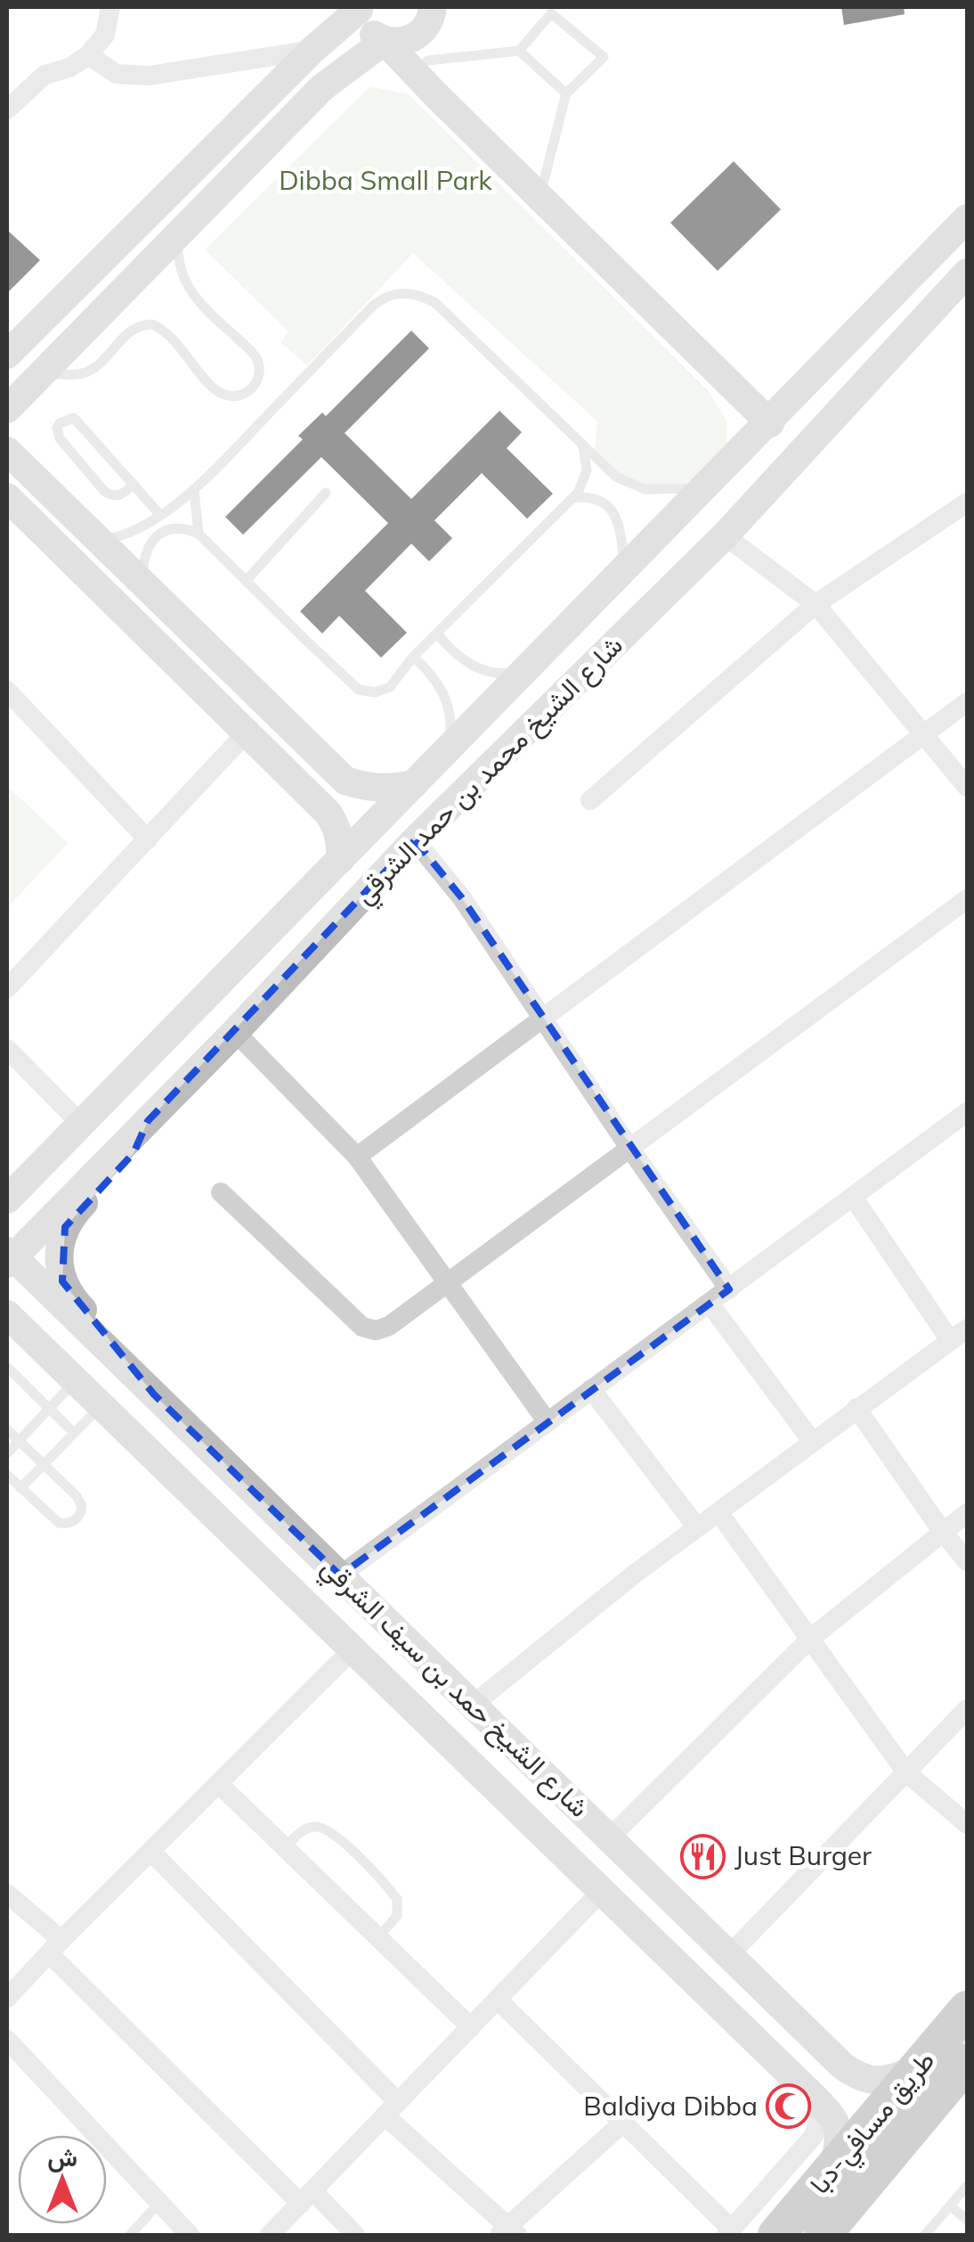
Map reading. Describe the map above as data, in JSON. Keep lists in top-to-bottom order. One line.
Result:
{"streets":{"highway":["طريق مسافي-دبا"],"main road":["شارع الشيخ محمد بن حمد الشرقي","شارع الشيخ حمد بن سيف الشرقي"]},"crossings":[["شارع الشيخ محمد بن حمد الشرقي","شارع الشيخ حمد بن سيف الشرقي"],["شارع الشيخ حمد بن سيف الشرقي","طريق مسافي-دبا"]],"parks":["Dibba Small Park"],"places":{"restaurant":["Just Burger"],"mosque":["Baldiya Dibba"]},"north":"top"}
